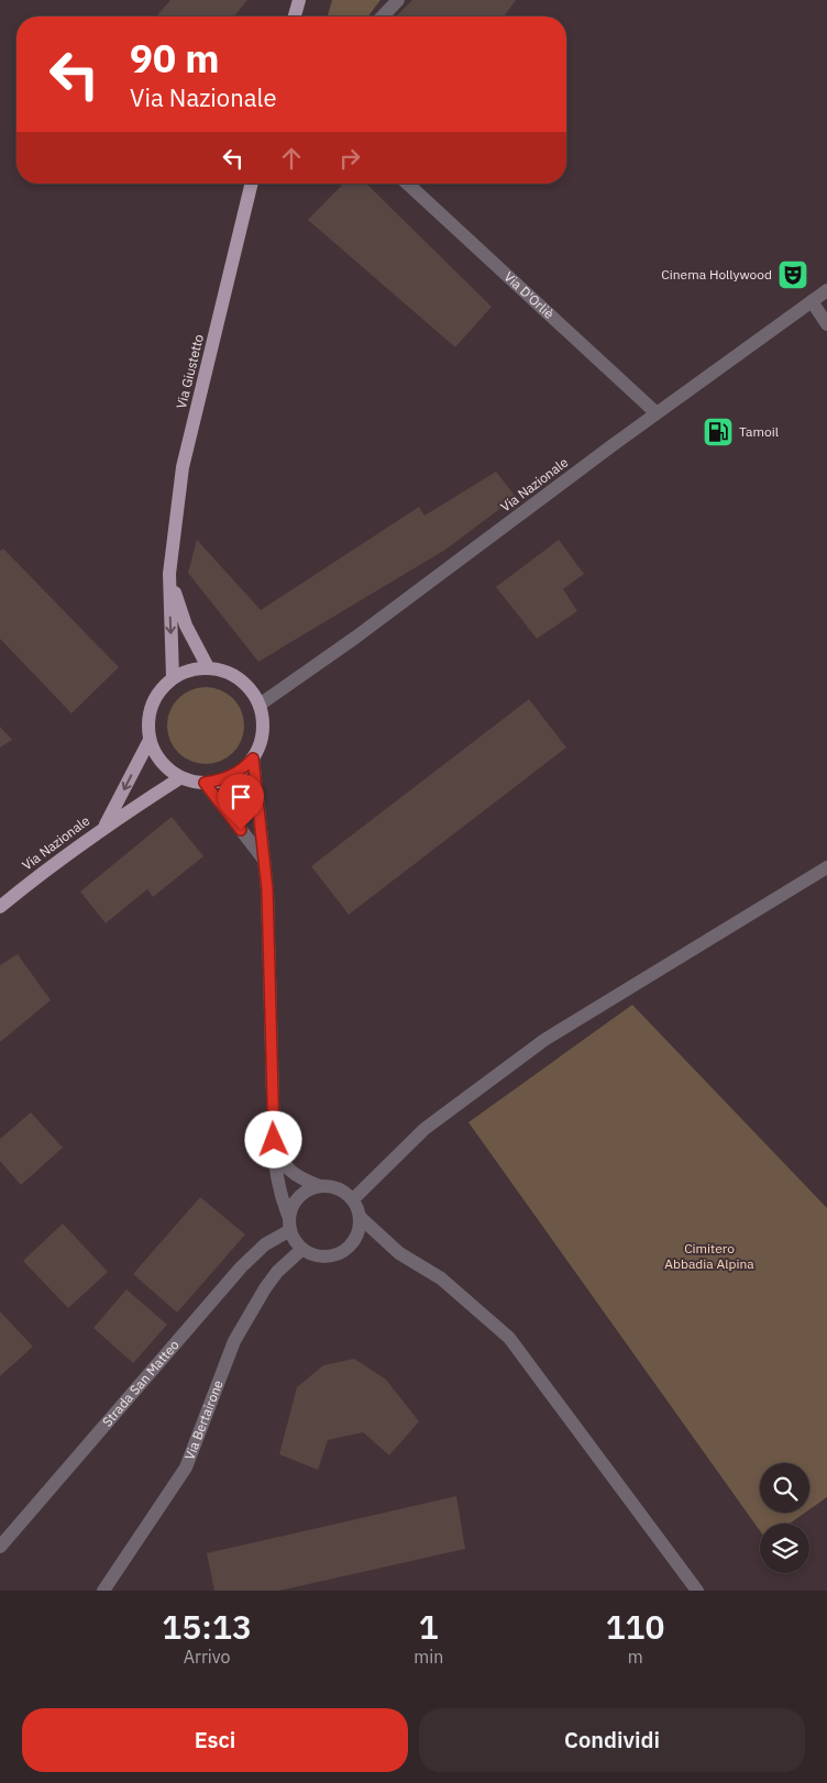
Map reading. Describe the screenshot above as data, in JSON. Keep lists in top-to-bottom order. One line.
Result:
{"streets":{"main road":["Via Giustetto","Via Nazionale"],"street":["Via D'Orliè","Strada San Matteo","Via Bertairone"]},"crossings":[["Via D'Orliè","Via Nazionale"],["Via Giustetto","Via Nazionale"],["Strada San Matteo","Via Bertairone"]],"parks":["Cimitero Abbadia Alpina"],"places":{"theatre":["Cinema Hollywood"],"fuel station":["Tamoil"]},"page":{"turn":["90 m","Via Nazionale"],"eta":["15:13","Arrivo","1","min","110","m"],"buttons":["Esci","Condividi"]}}
